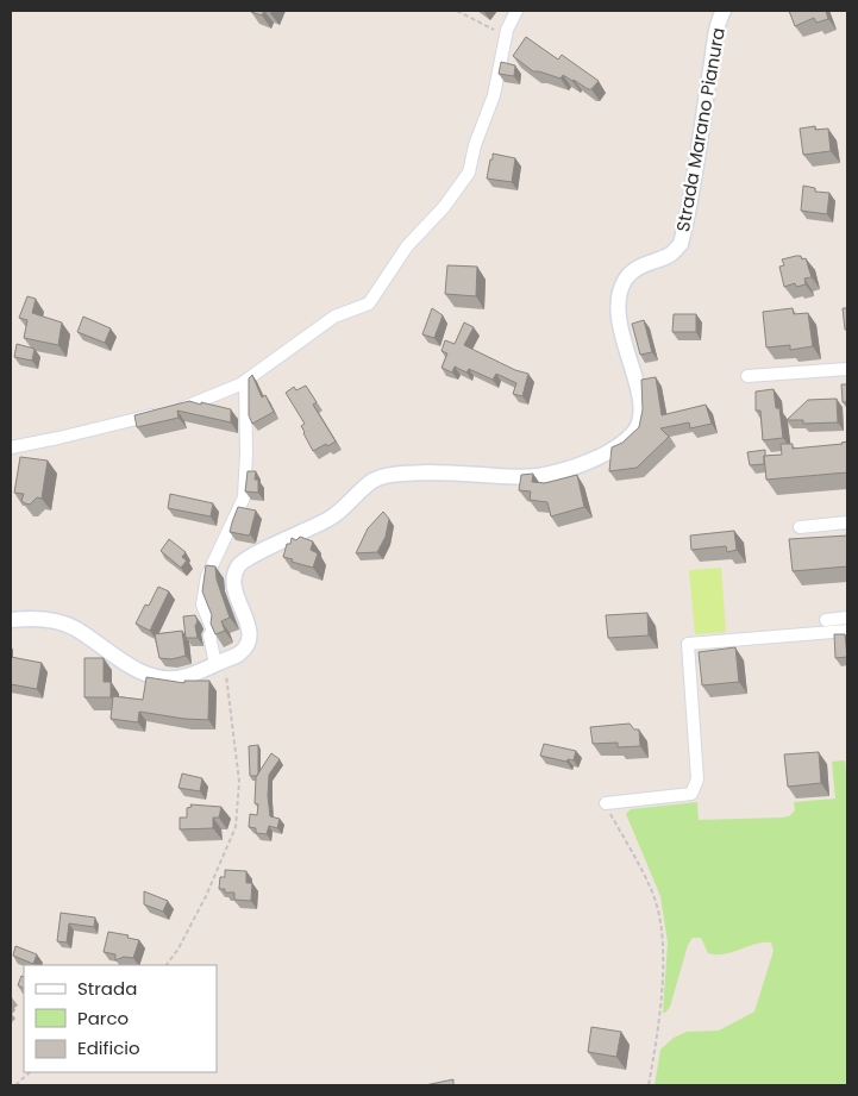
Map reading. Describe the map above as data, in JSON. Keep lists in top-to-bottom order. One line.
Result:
{"streets":{"street":["Strada Marano Pianura"]},"legend":["Strada","Parco","Edificio"]}
